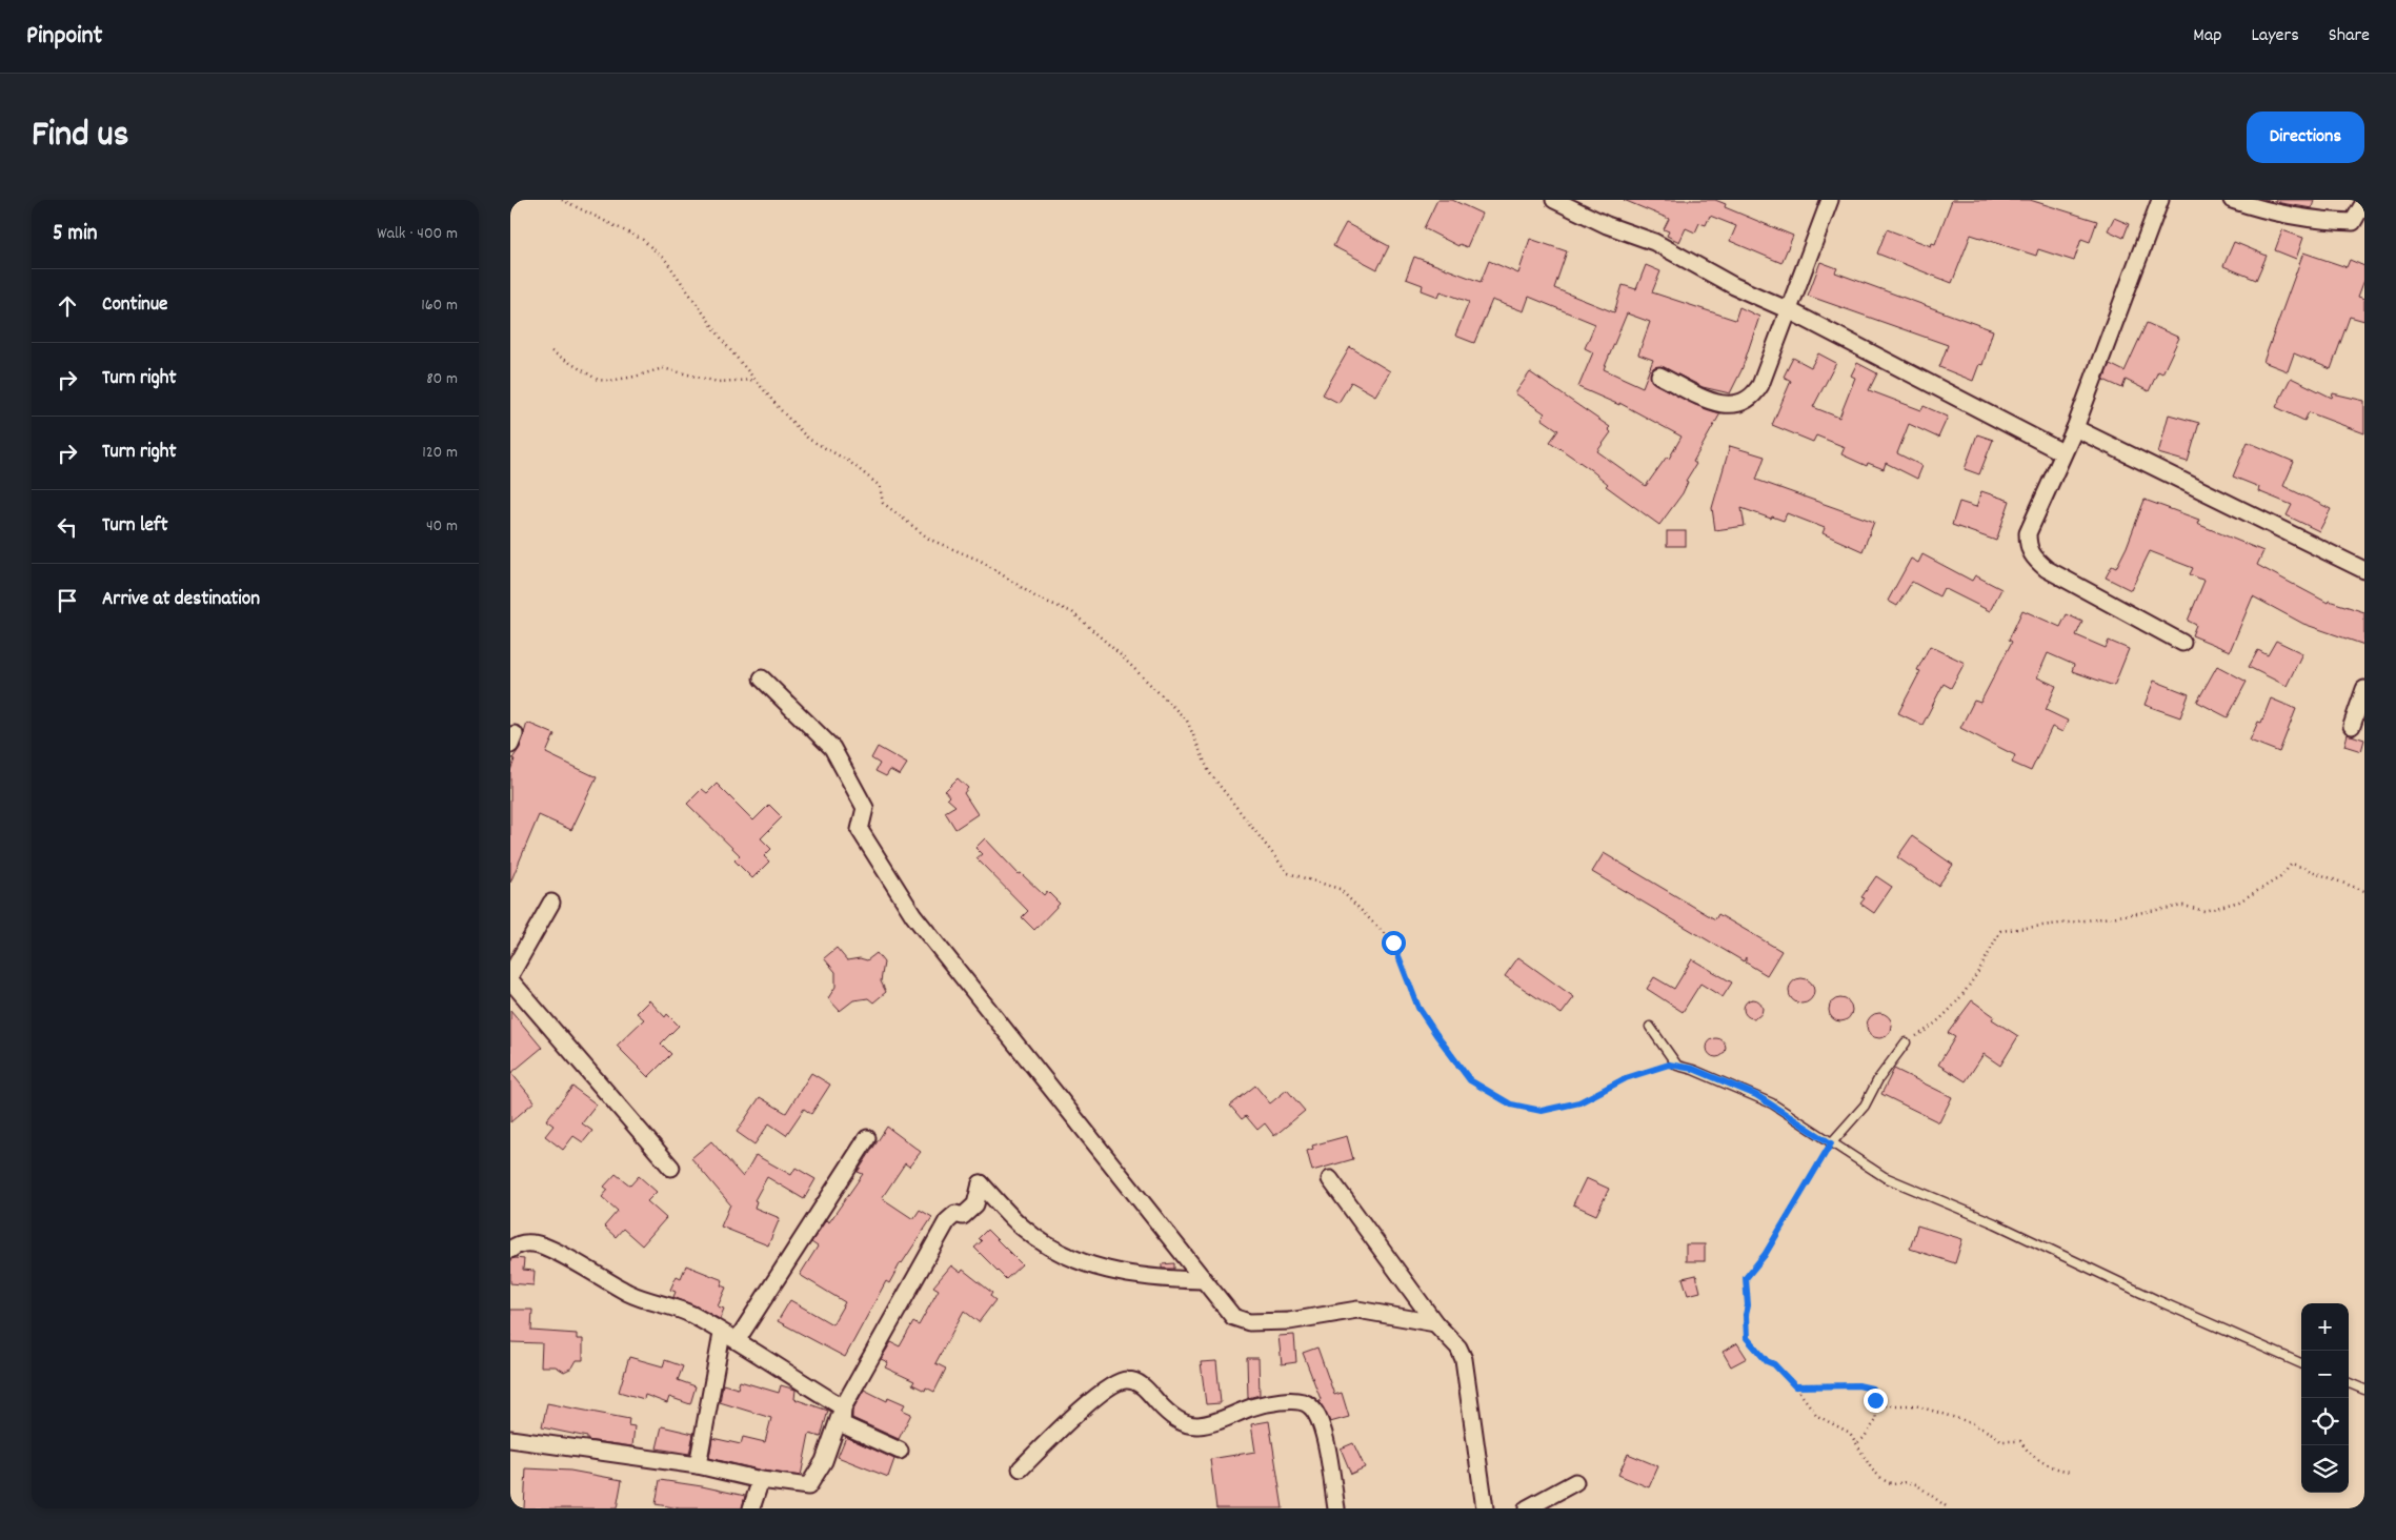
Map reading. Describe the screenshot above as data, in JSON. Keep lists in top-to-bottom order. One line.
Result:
{"page":{"header":"Pinpoint","nav":["Map","Layers","Share"],"title":"Find us","buttons":"Directions","heading":["5 min","Walk · 400 m"],"list":[["Continue","160 m"],["Turn right","80 m"],["Turn right","120 m"],["Turn left","40 m"],"Arrive at destination"],"map_buttons":["+","−"]}}
